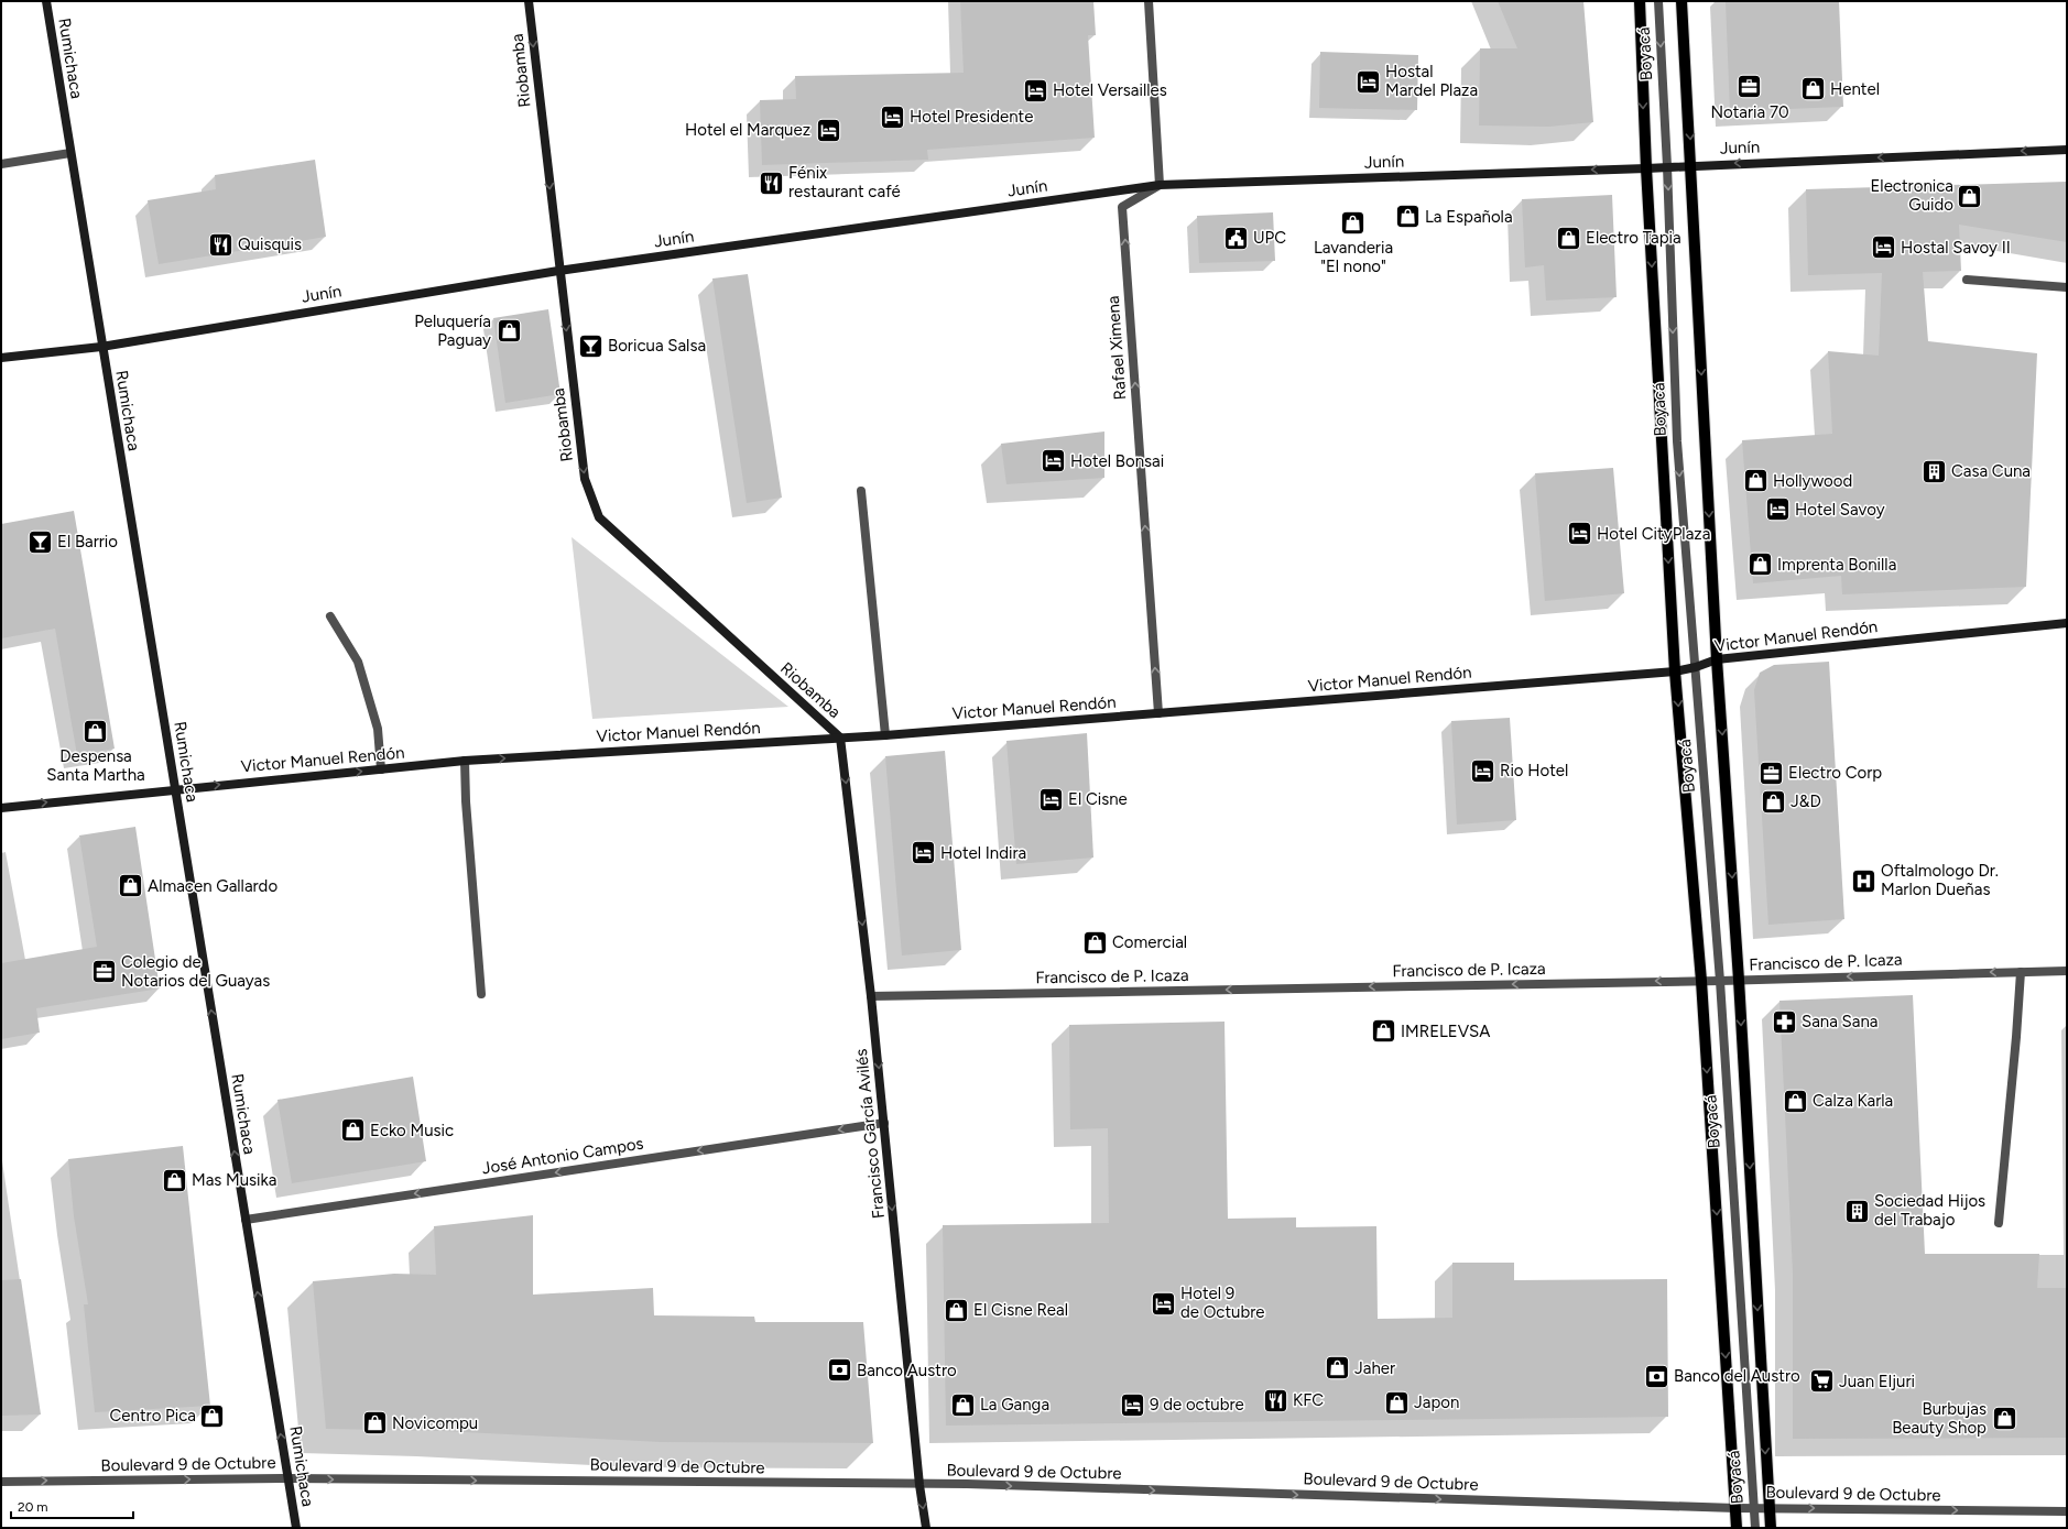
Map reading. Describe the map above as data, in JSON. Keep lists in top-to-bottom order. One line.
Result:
{"streets":{"main road":["Boyacá"],"street":["Rumichaca","Riobamba","Junín","Rafael Ximena","Victor Manuel Rendón","Francisco de P. Icaza","Francisco García Avilés","José Antonio Campos","Boulevard 9 de Octubre"]},"crossings":[["Boyacá","Junín"],["Boyacá","Victor Manuel Rendón"],["Boyacá","Francisco de P. Icaza"],["Boyacá","Boulevard 9 de Octubre"],["Rumichaca","Junín"],["Rumichaca","Victor Manuel Rendón"],["Rumichaca","José Antonio Campos"],["Rumichaca","Boulevard 9 de Octubre"],["Riobamba","Junín"],["Riobamba","Victor Manuel Rendón"],["Riobamba","Francisco García Avilés"],["Junín","Rafael Ximena"],["Rafael Ximena","Victor Manuel Rendón"],["Victor Manuel Rendón","Francisco García Avilés"],["Francisco de P. Icaza","Francisco García Avilés"],["Francisco García Avilés","José Antonio Campos"],["Francisco García Avilés","Boulevard 9 de Octubre"]],"one_way":["Boyacá","Rumichaca","Riobamba","Junín","Rafael Ximena","Victor Manuel Rendón","Francisco de P. Icaza","Francisco García Avilés","José Antonio Campos","Boulevard 9 de Octubre"],"places":{"hotel":["Hostal Mardel Plaza","Hotel Versailles","Hotel Presidente","Hotel el Marquez","Hostal Savoy II","Hotel Bonsai","Hotel Savoy","Hotel CityPlaza","Rio Hotel","El Cisne","Hotel Indira","Hotel 9 de Octubre","9 de octubre"],"office":["Notaria 70","Electro Corp","Colegio de Notarios del Guayas"],"shop":["Hentel","Electronica Guido","La Española","Lavanderia \"El nono\"","Electro Tapia","Peluquería Paguay","Hollywood","Imprenta Bonilla","Despensa Santa Martha","J&D","Almacen Gallardo","Comercial","IMRELEVSA","Calza Karla","Ecko Music","Mas Musika","El Cisne Real","Jaher","Japon","La Ganga","Centro Pica","Burbujas Beauty Shop","Novicompu"],"restaurant":["Fénix restaurant café","Quisquis","KFC"],"public building":["UPC"],"bar":["Boricua Salsa","El Barrio"],"building":["Casa Cuna","Sociedad Hijos del Trabajo"],"hospital":["Oftalmologo Dr. Marlon Dueñas"],"pharmacy":["Sana Sana"],"bank":["Banco Austro","Banco del Austro"],"supermarket":["Juan Eljuri"]},"scale_bar":"20 m"}
